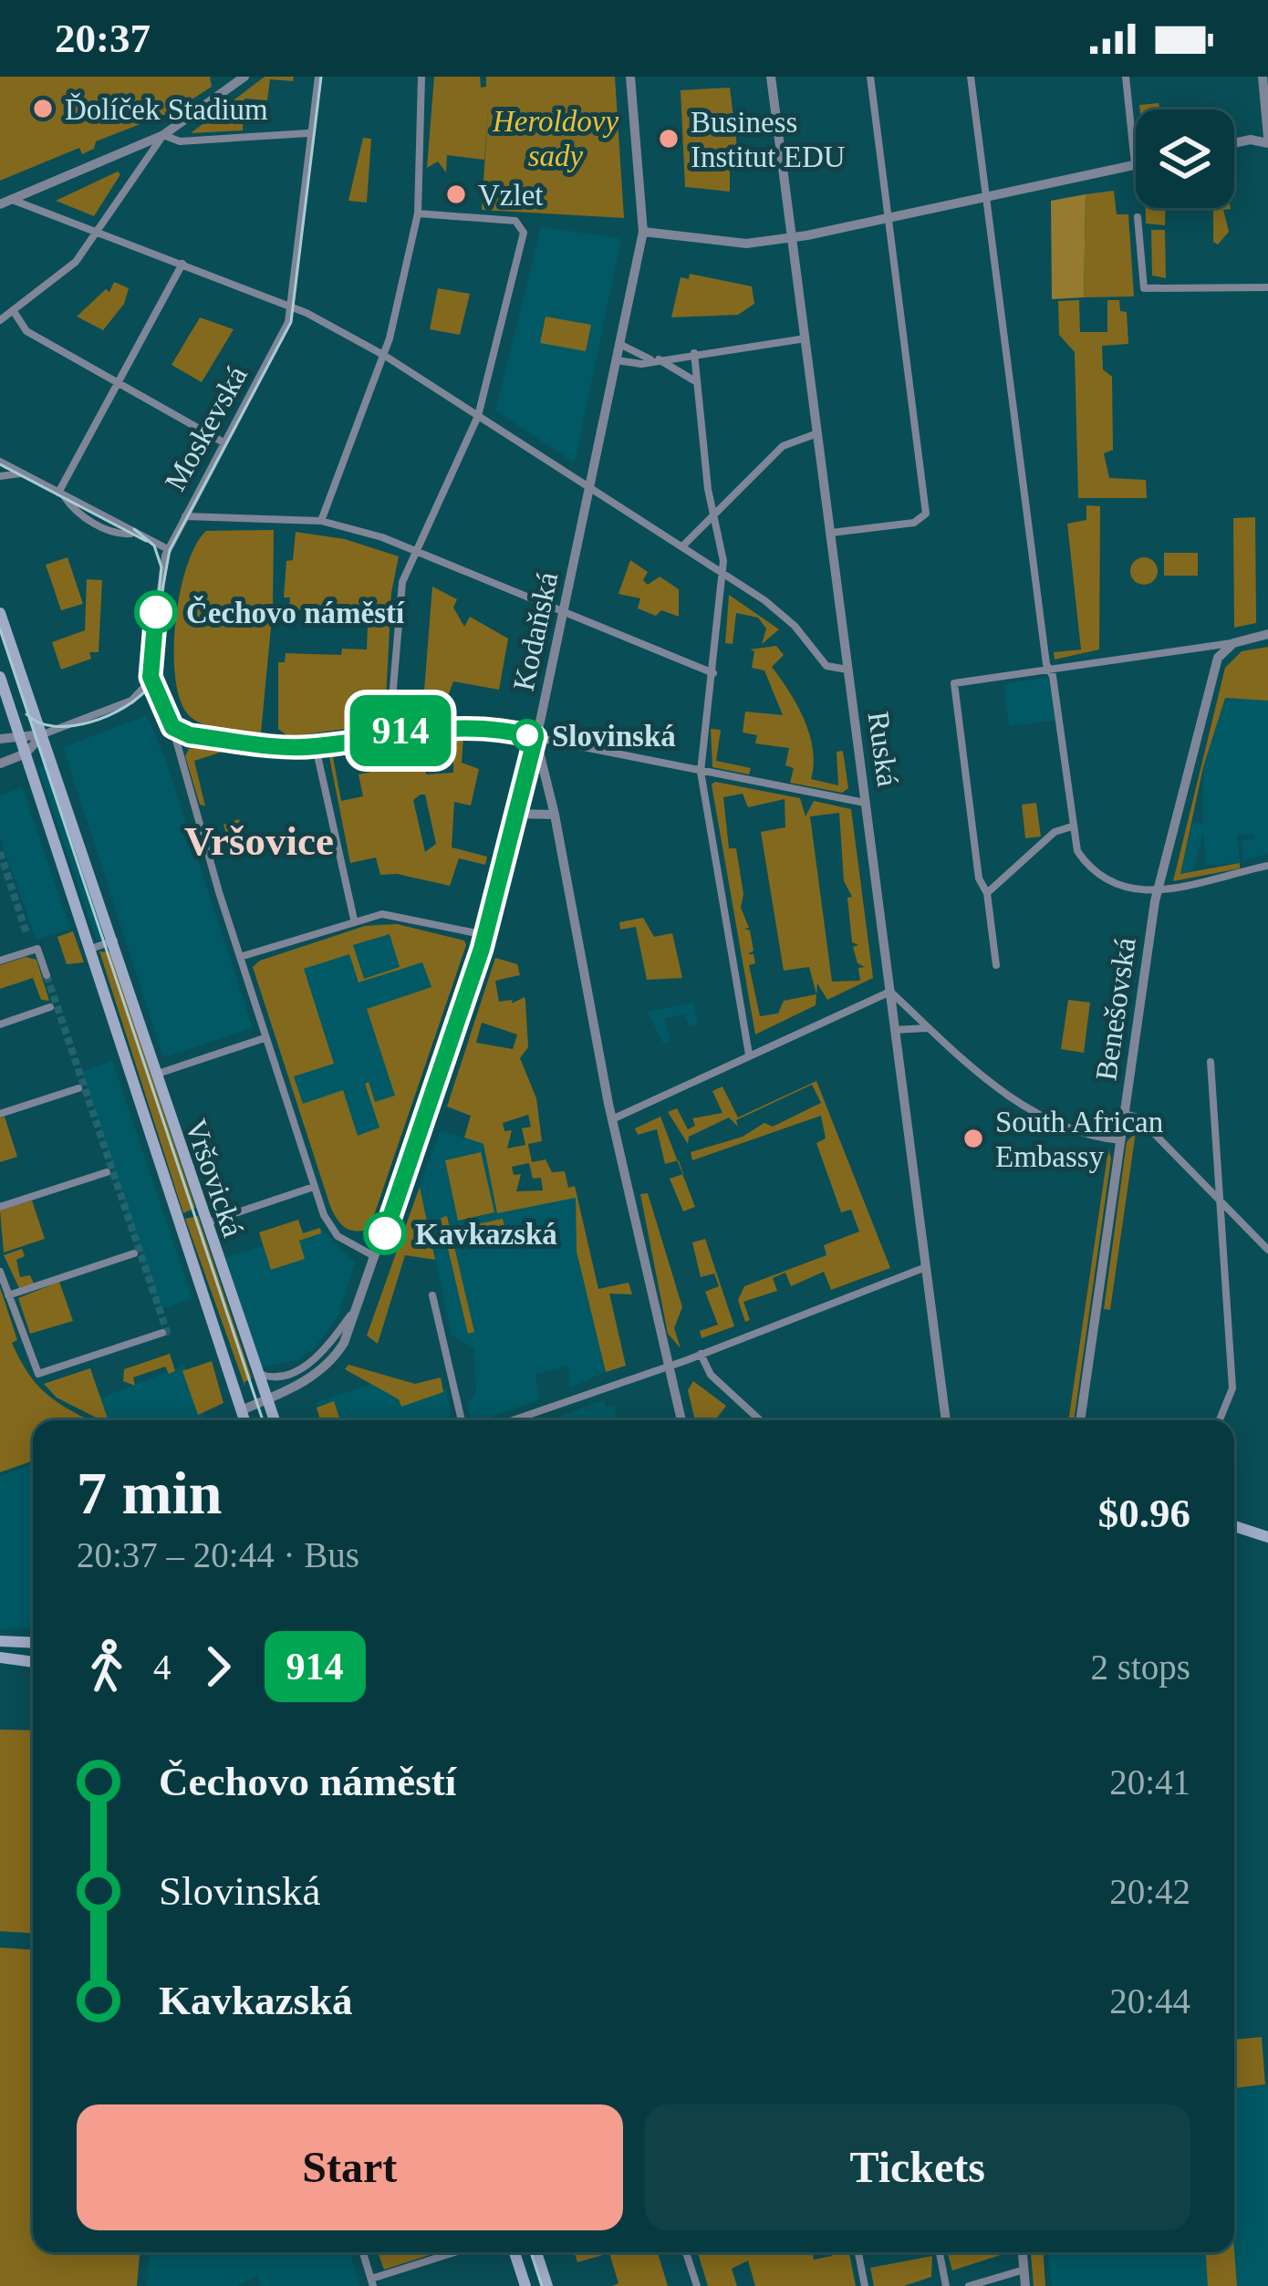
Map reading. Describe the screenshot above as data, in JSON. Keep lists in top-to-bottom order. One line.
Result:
{"streets":{"main road":["Vršovická"],"street":["Moskevská","Kodaňská","Ruská","Benešovská"]},"crossings":[["Kodaňská","Vršovická"]],"districts":["Vršovice"],"parks":["Heroldovy sady"],"places":["Ďolíček Stadium","Business Institut EDU","Vzlet","Čechovo náměstí","Slovinská","South African Embassy","Kavkazská"],"lines":["bus line 914"],"page":{"status":"20:37","on_map":"914","heading":["7 min","20:37 – 20:44 · Bus","$0.96"],"legs":["4","914","2 stops"],"list":[{"name":"Čechovo náměstí","value":"20:41"},{"name":"Slovinská","value":"20:42"},{"name":"Kavkazská","value":"20:44"}],"buttons":["Start","Tickets"]}}
